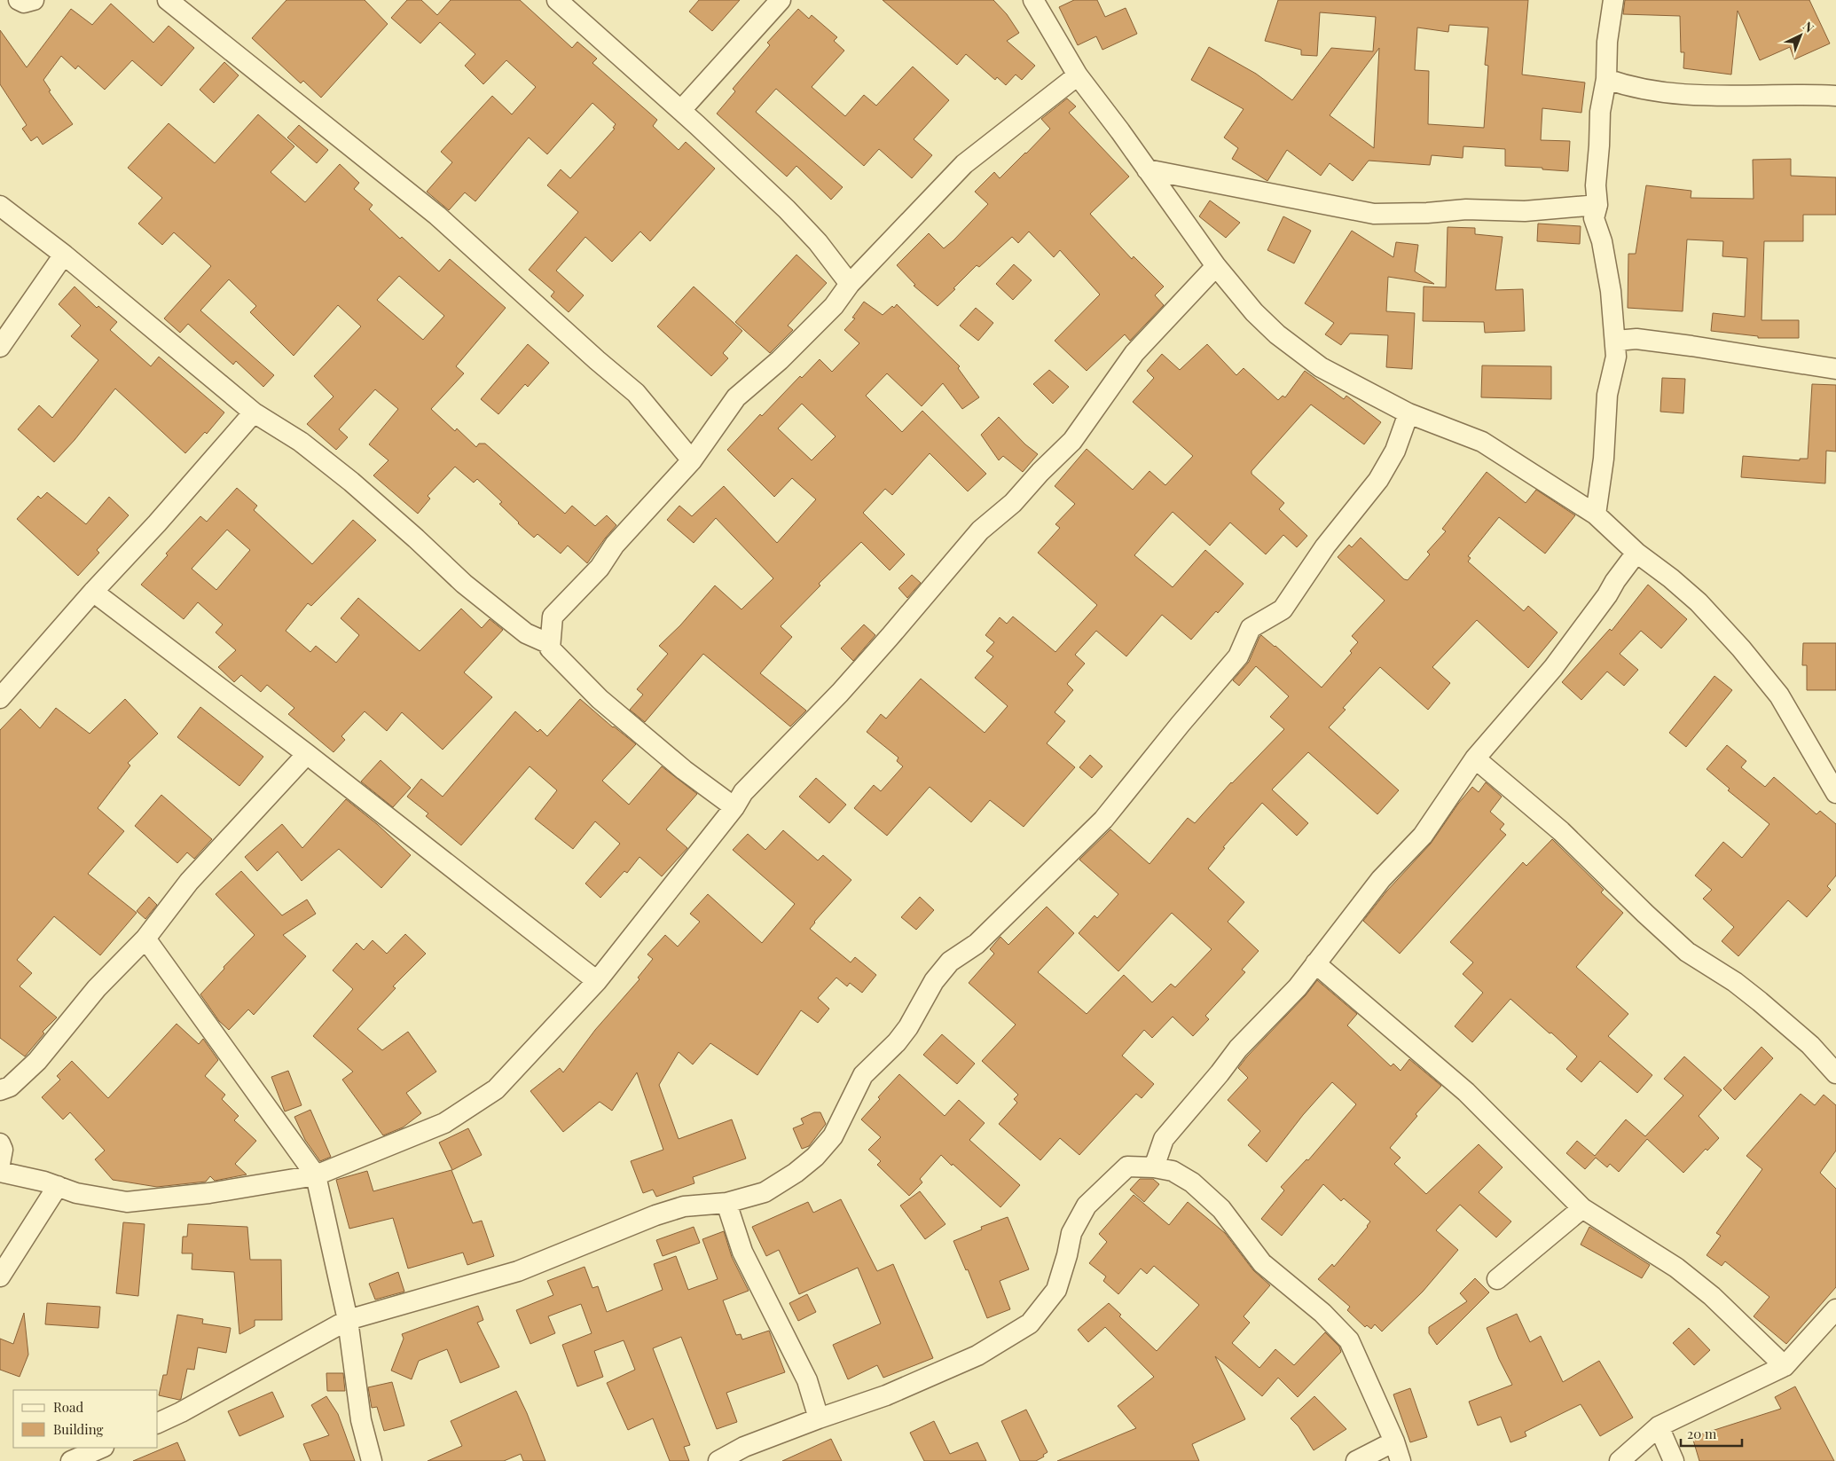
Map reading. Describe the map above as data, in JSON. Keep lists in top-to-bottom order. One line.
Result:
{"legend":["Road","Building"],"scale_bar":"20 m","north":"top right"}
